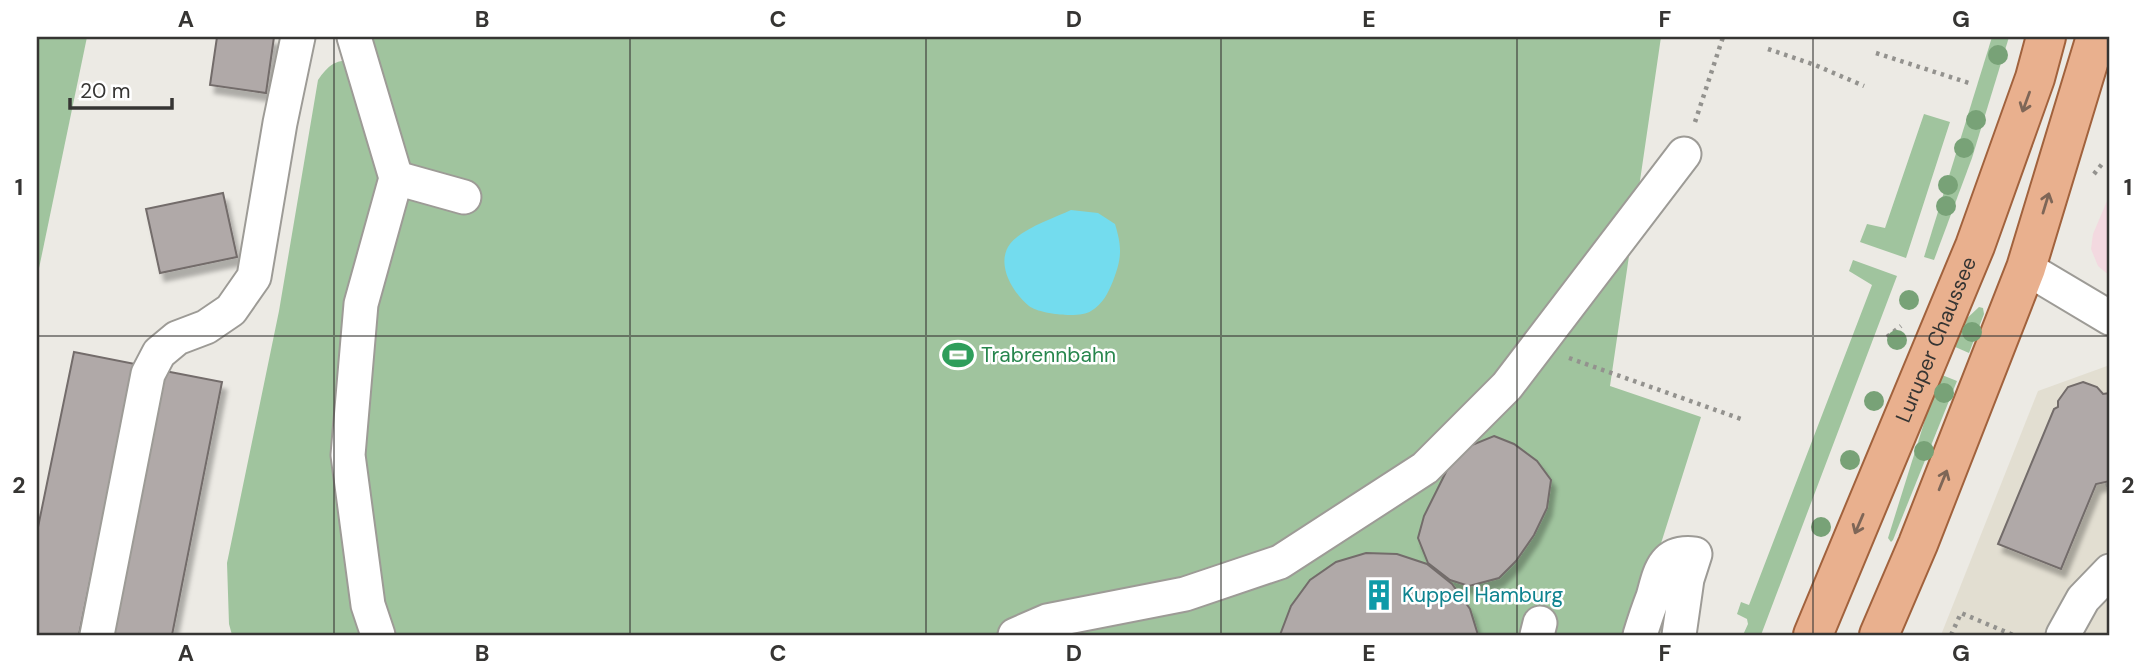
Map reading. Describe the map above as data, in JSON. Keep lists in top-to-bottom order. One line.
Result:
{"streets":{"main road":["Luruper Chaussee"]},"places":{"sports":["Trabrennbahn"],"building":["Kuppel Hamburg"]},"scale_bar":"20 m","grid":{"columns":["A","B","C","D","E","F","G"],"rows":["1","2"]}}
